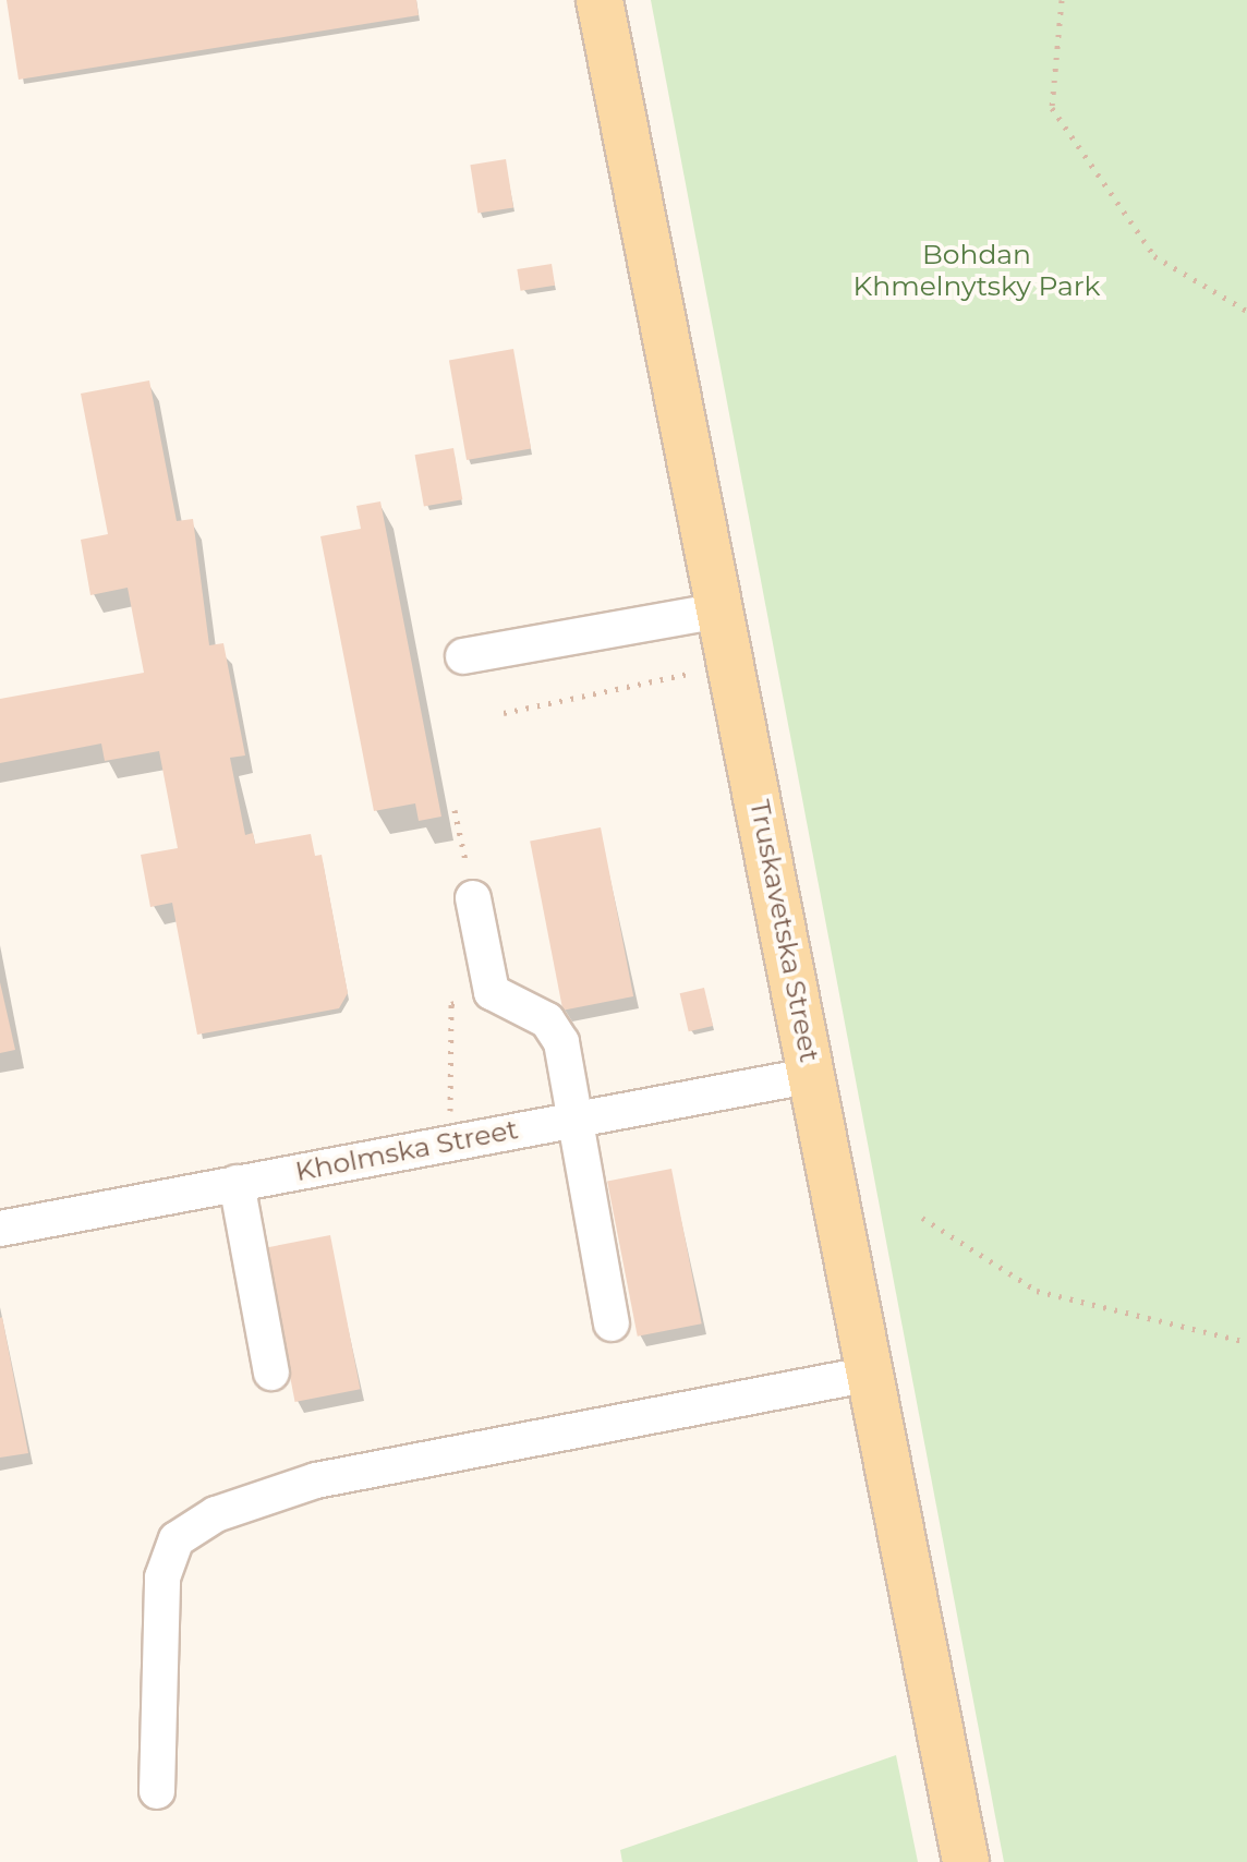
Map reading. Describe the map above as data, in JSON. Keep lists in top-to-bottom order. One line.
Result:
{"streets":{"main road":["Truskavetska Street"],"street":["Kholmska Street"]},"crossings":[["Truskavetska Street","Kholmska Street"]],"parks":["Bohdan Khmelnytsky Park"]}
